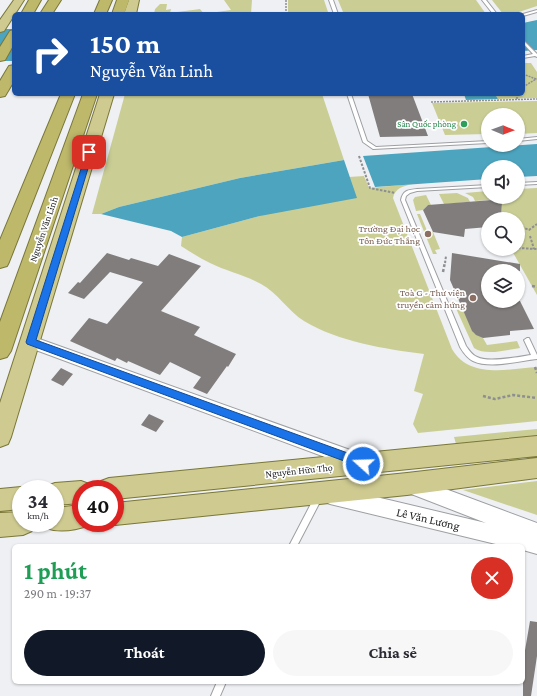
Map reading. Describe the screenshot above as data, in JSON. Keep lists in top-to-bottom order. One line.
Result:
{"streets":{"highway":["Nguyễn Văn Linh"],"main road":["Nguyễn Hữu Thọ"],"street":["Lê Văn Lương"]},"places":["Sân Quốc phòng","Trường Đại học Tôn Đức Thắng","Toà G - Thư viện truyền cảm hứng"],"north":"right","page":{"turn":["150 m","Nguyễn Văn Linh"],"speed":"34 km/h","limit":"40","heading":["1 phút","290 m · 19:37"],"buttons":["Thoát","Chia sẻ"]}}
